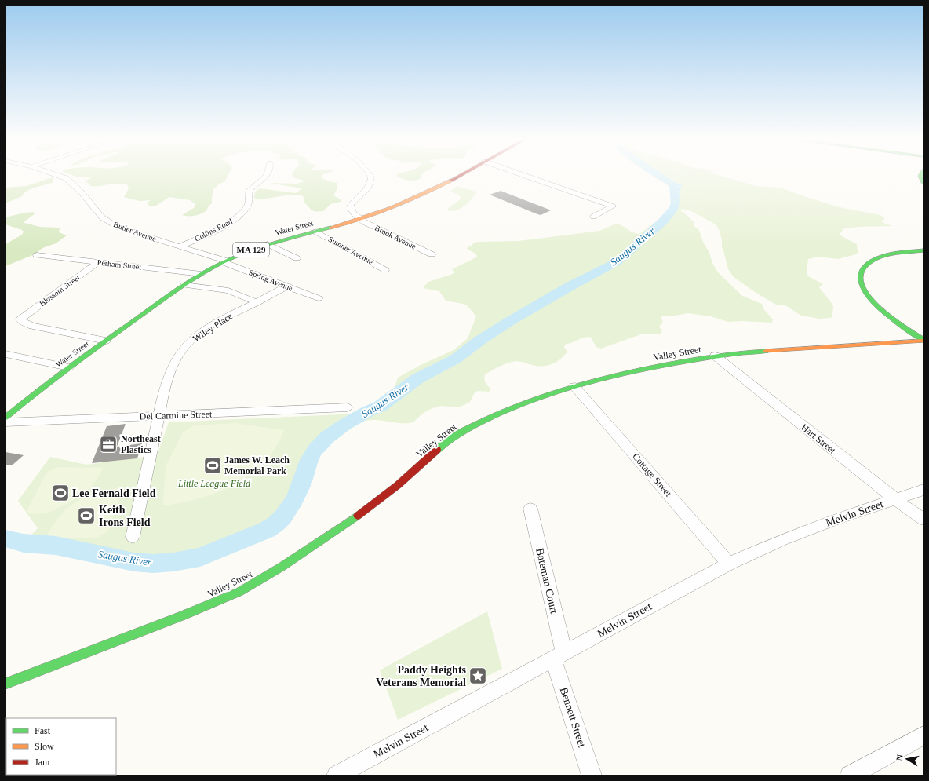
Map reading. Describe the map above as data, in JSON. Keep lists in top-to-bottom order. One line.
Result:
{"streets":{"main road":["Water Street","MA 129","Valley Street"],"street":["Collins Road","Butler Avenue","Brook Avenue","Sumner Avenue","Perham Street","Spring Avenue","Blossom Street","Wiley Place","Del Carmine Street","Hart Street","Cottage Street","Melvin Street","Bateman Court","Bennett Street"]},"crossings":[["Water Street","Butler Avenue"],["Water Street","Brook Avenue"],["Water Street","Sumner Avenue"],["Water Street","Perham Street"],["Water Street","Spring Avenue"],["Water Street","Blossom Street"],["Collins Road","Butler Avenue"],["Butler Avenue","Spring Avenue"],["Perham Street","Blossom Street"],["Spring Avenue","Wiley Place"],["Wiley Place","Del Carmine Street"],["Valley Street","Hart Street"],["Valley Street","Cottage Street"],["Hart Street","Melvin Street"],["Cottage Street","Melvin Street"],["Melvin Street","Bateman Court"],["Melvin Street","Bennett Street"],["Bateman Court","Bennett Street"]],"water":["Saugus River"],"parks":["Little League Field"],"places":{"office":["Northeast Plastics"],"sports":["James W. Leach Memorial Park","Lee Fernald Field","Keith Irons Field"],"place":["Paddy Heights Veterans Memorial"]},"legend":["Fast","Slow","Jam"],"north":"left"}
